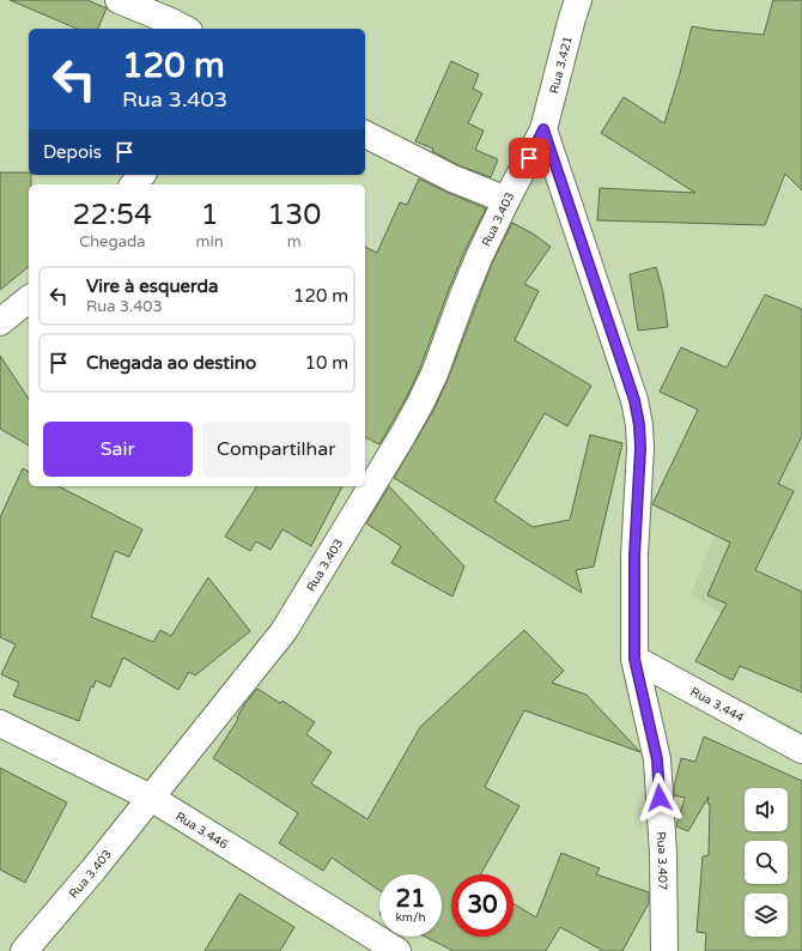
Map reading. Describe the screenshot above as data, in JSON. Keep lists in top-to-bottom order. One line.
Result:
{"streets":{"street":["Rua 3.421","Rua 3.403","Rua 3.444","Rua 3.446","Rua 3.407"]},"crossings":[["Rua 3.421","Rua 3.403"],["Rua 3.421","Rua 3.407"],["Rua 3.403","Rua 3.446"],["Rua 3.403","Rua 3.407"],["Rua 3.444","Rua 3.407"]],"page":{"turn":["120 m","Rua 3.403"],"then":"Depois","eta":["22:54","Chegada","1","min","130","m"],"list":[{"name":"Vire à esquerda","note":"Rua 3.403","value":"120 m"},{"name":"Chegada ao destino","value":"10 m"}],"buttons":["Sair","Compartilhar"],"speed":"21 km/h","limit":"30"}}
